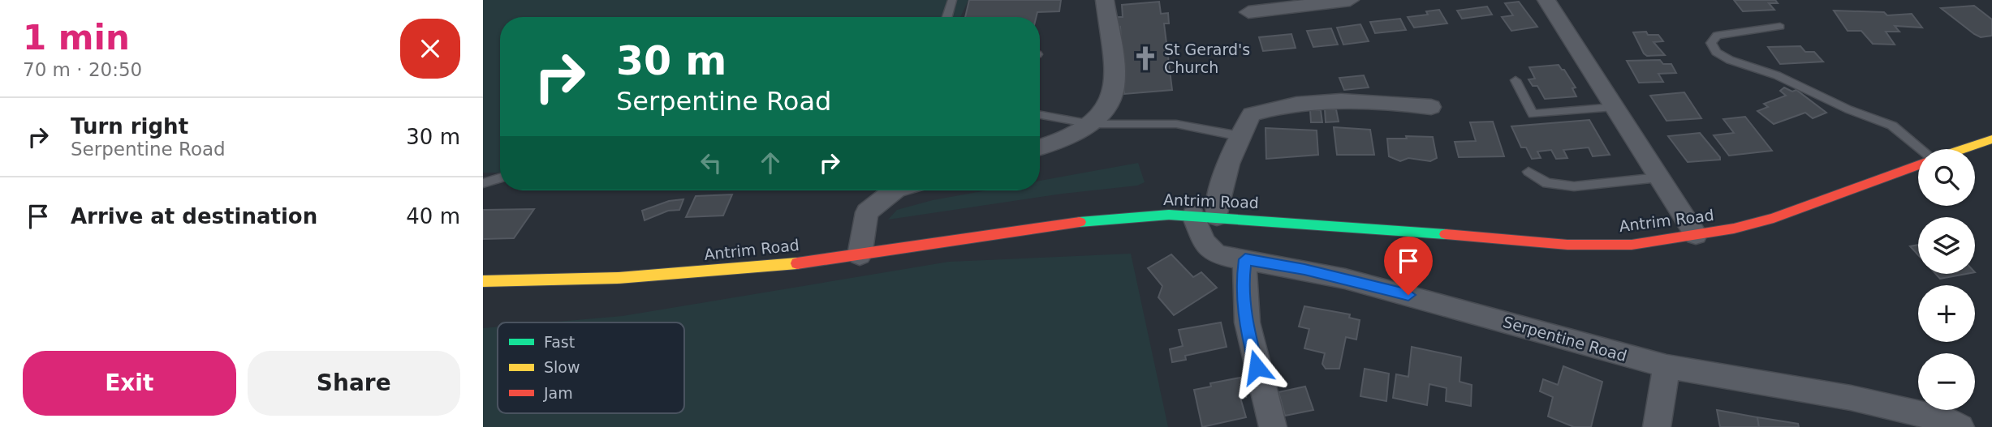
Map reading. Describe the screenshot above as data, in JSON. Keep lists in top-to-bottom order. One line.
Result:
{"streets":{"main road":["Antrim Road"],"street":["Serpentine Road"]},"crossings":[["Antrim Road","Serpentine Road"]],"places":{"church":["St Gerard's Church"]},"legend":["Fast","Slow","Jam"],"page":{"heading":["1 min","70 m · 20:50"],"turn":["30 m","Serpentine Road"],"list":[{"name":"Turn right","note":"Serpentine Road","value":"30 m"},{"name":"Arrive at destination","value":"40 m"}],"map_buttons":["+","−"],"buttons":["Exit","Share"]}}
